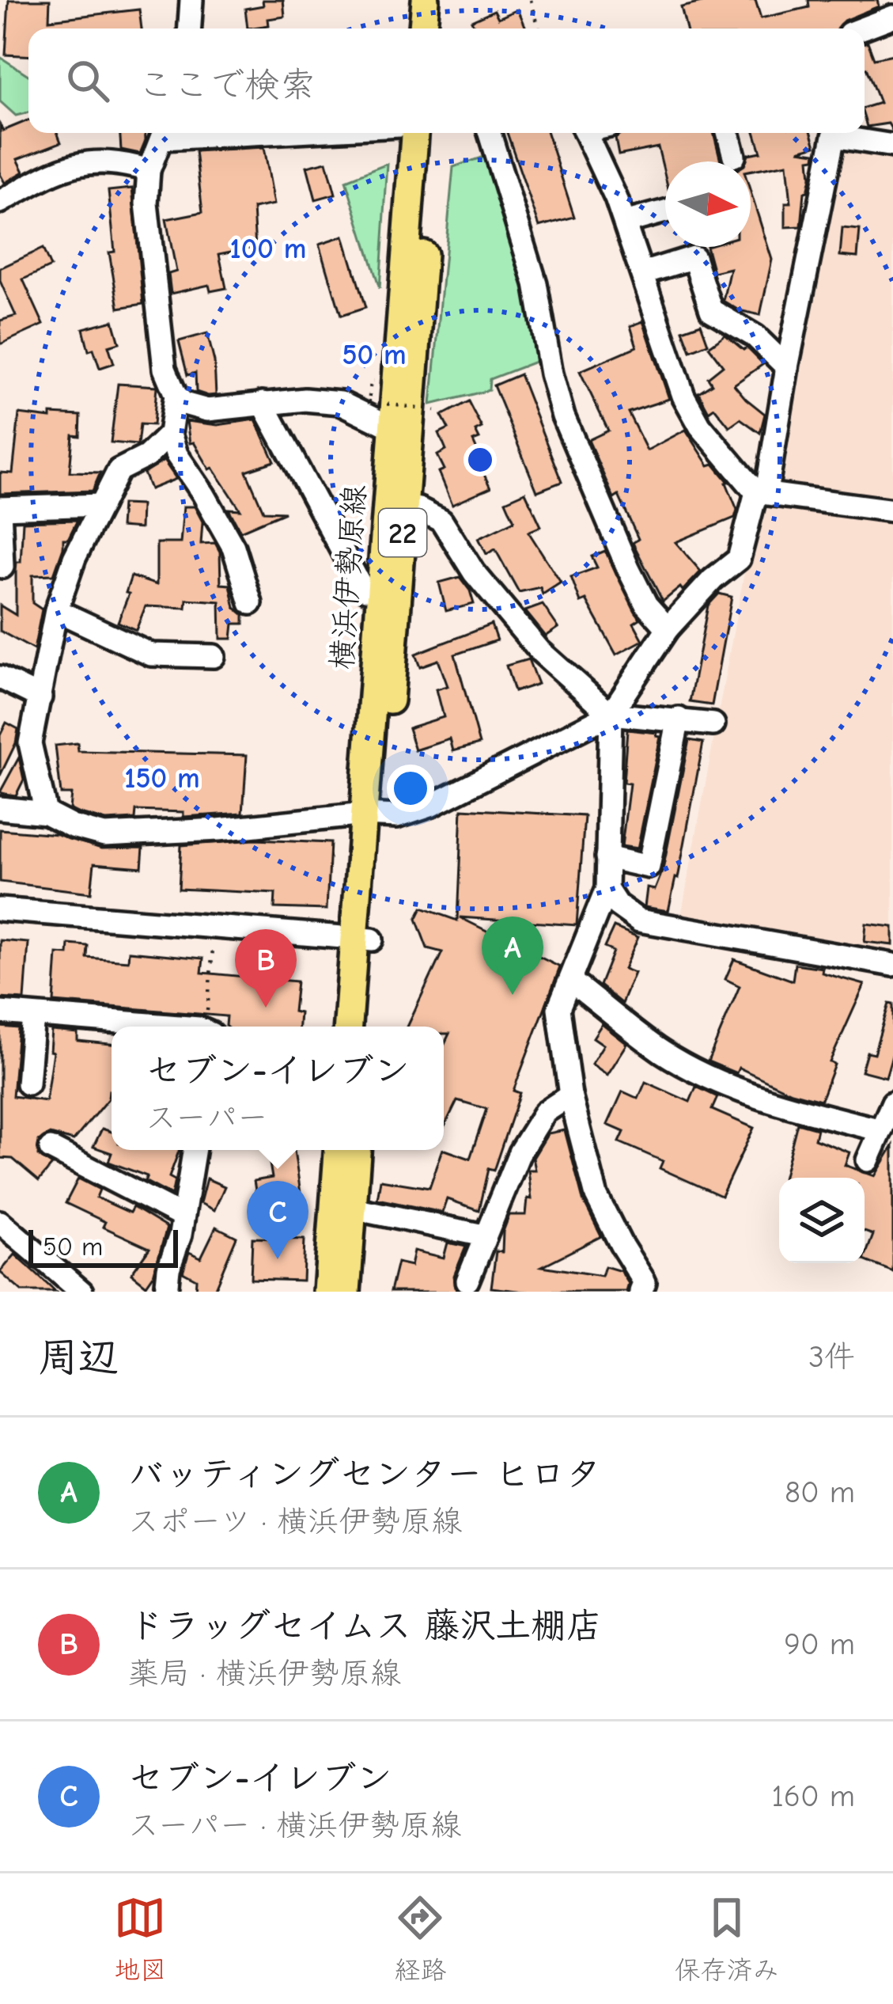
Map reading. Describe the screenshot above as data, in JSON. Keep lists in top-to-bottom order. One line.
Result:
{"streets":{"main road":["22","横浜伊勢原線"]},"scale_bar":"50 m","north":"right","page":{"search":"ここで検索","pins":["A","B","C"],"popup":["セブン-イレブン","スーパー"],"scale":"50 m","heading":["周辺","3件"],"list":[{"mark":"A","name":"バッティングセンター ヒロタ","note":"スポーツ · 横浜伊勢原線","value":"80 m"},{"mark":"B","name":"ドラッグセイムス 藤沢土棚店","note":"薬局 · 横浜伊勢原線","value":"90 m"},{"mark":"C","name":"セブン-イレブン","note":"スーパー · 横浜伊勢原線","value":"160 m"}],"nav":["地図","経路","保存済み"]},"rings":["100 m","50 m","150 m"]}
